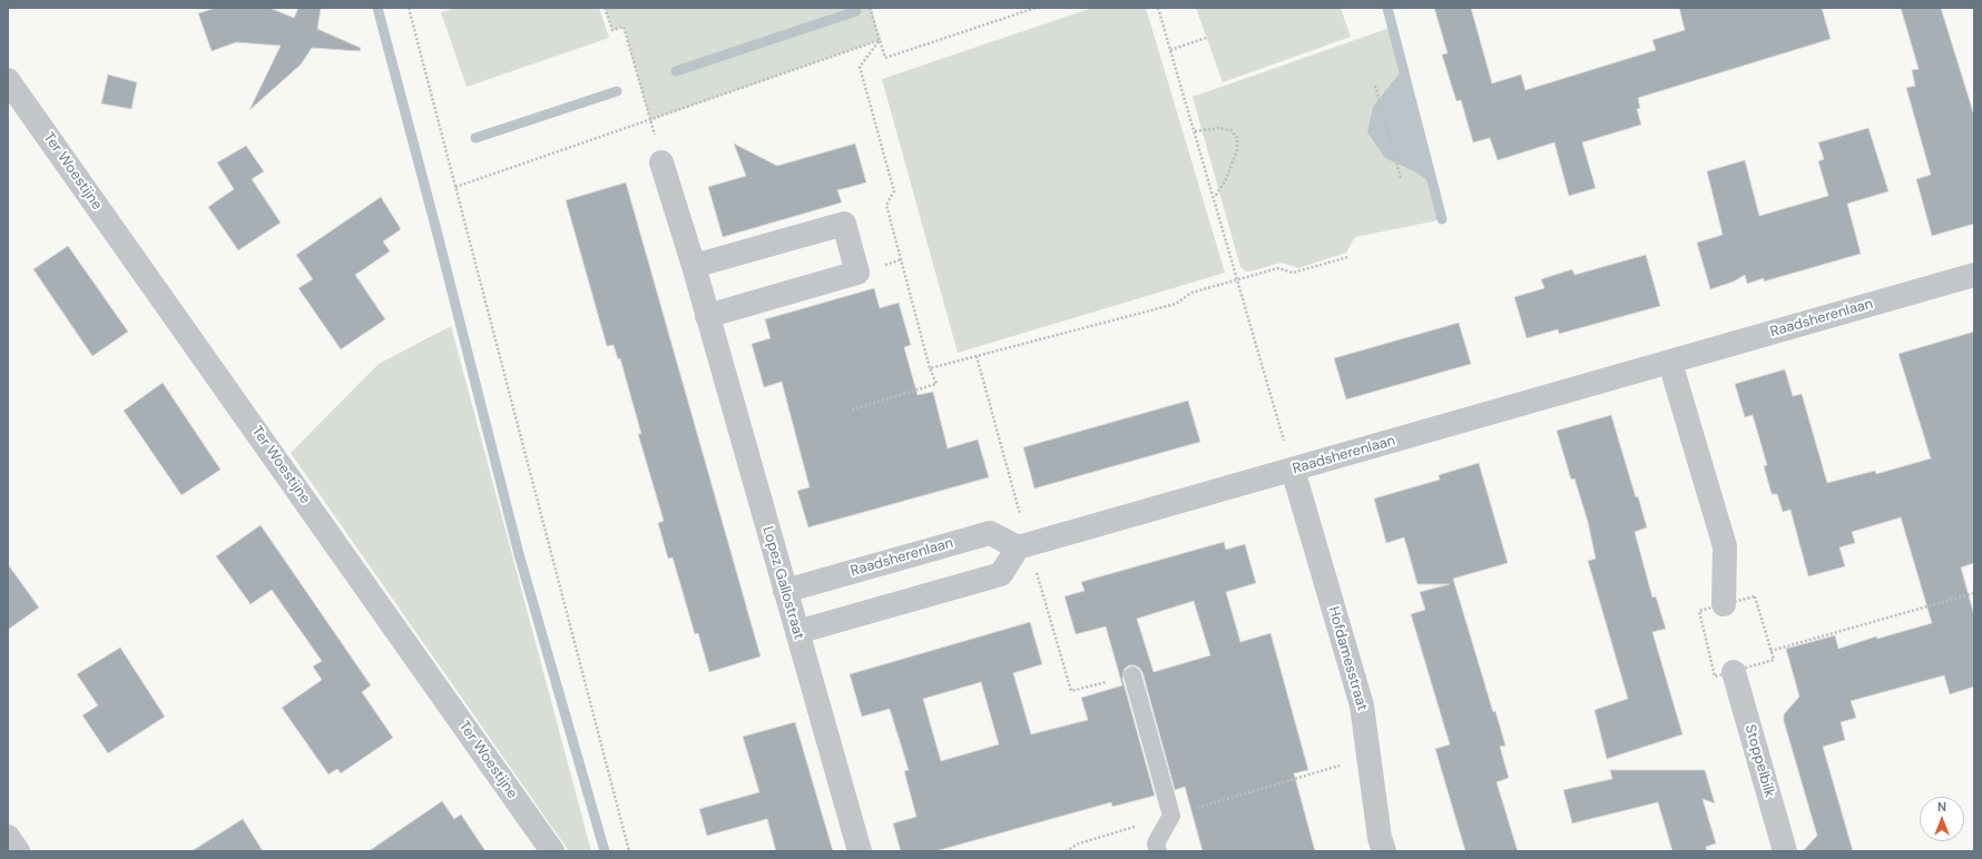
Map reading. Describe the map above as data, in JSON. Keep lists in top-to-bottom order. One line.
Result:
{"streets":{"street":["Ter Woestijne","Raadsherenlaan","Lopez Gallostraat","Hofdamesstraat","Stoppelbilk"]},"crossings":[["Raadsherenlaan","Lopez Gallostraat"],["Raadsherenlaan","Hofdamesstraat"]],"north":"top"}
